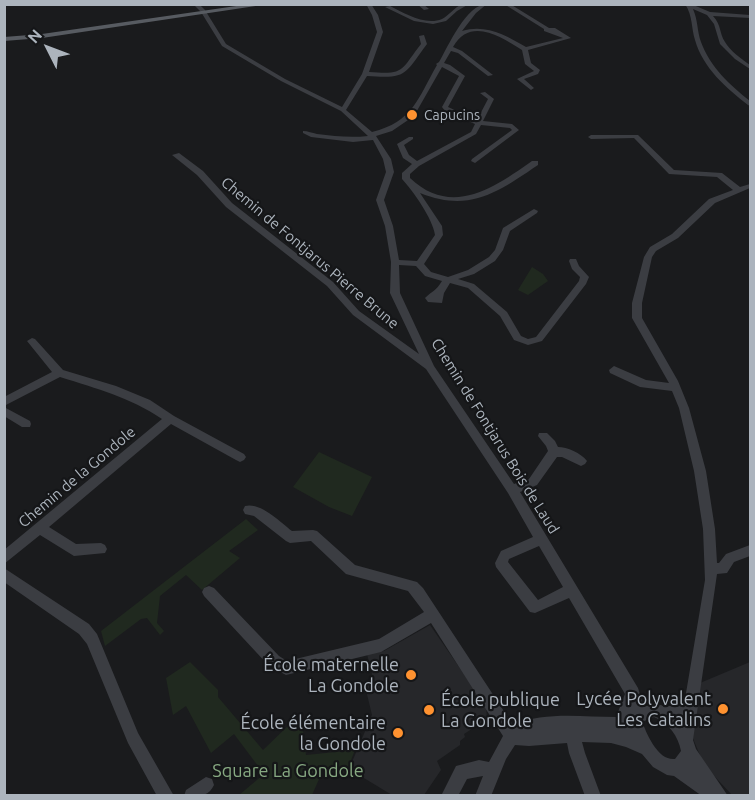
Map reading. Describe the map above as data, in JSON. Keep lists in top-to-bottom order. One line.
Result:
{"streets":{"street":["Chemin de Fontjarus Pierre Brune","Chemin de Fontjarus Bois de Laud","Chemin de la Gondole"]},"crossings":[["Chemin de Fontjarus Pierre Brune","Chemin de Fontjarus Bois de Laud"]],"parks":["Square La Gondole"],"places":["Capucins","École maternelle La Gondole","Lycée Polyvalent Les Catalins","École publique La Gondole","École élémentaire la Gondole"],"north":"top left"}
